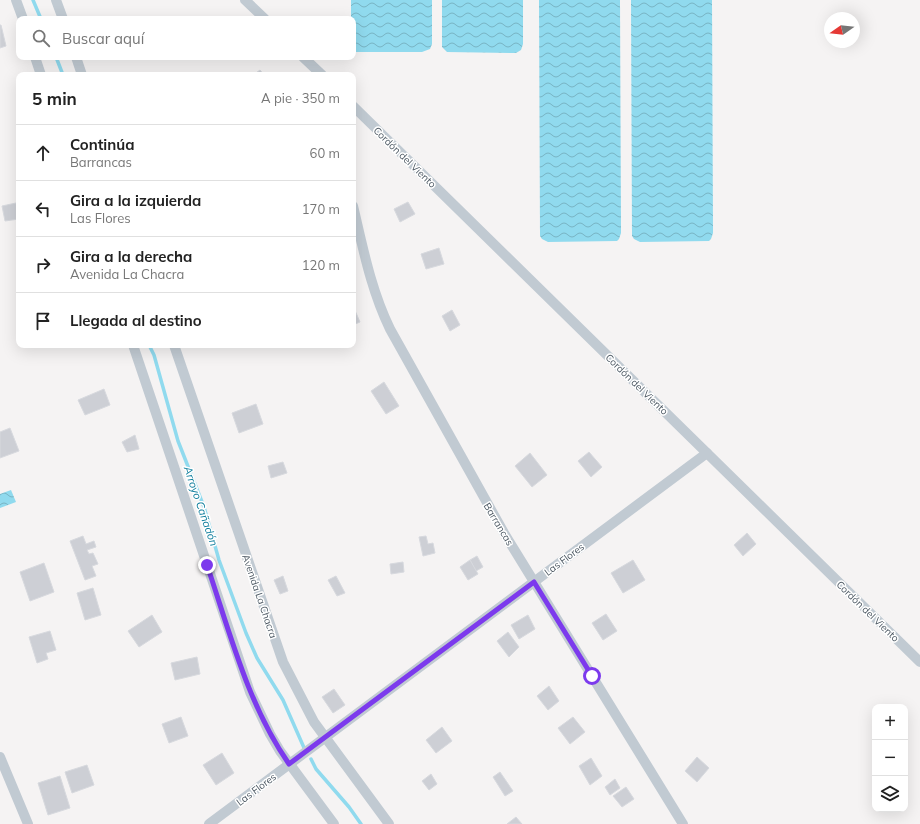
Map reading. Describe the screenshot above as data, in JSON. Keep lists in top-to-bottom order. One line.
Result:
{"streets":{"street":["Cordón del Viento","Barrancas","Las Flores","Avenida La Chacra"]},"crossings":[["Cordón del Viento","Las Flores"],["Barrancas","Las Flores"],["Las Flores","Avenida La Chacra"]],"water":["Arroyo Cañadón"],"north":"left","page":{"search":"Buscar aquí","heading":["5 min","A pie · 350 m"],"list":[["Continúa","Barrancas","60 m"],["Gira a la izquierda","Las Flores","170 m"],["Gira a la derecha","Avenida La Chacra","120 m"],"Llegada al destino"],"map_buttons":["+","−"]}}
